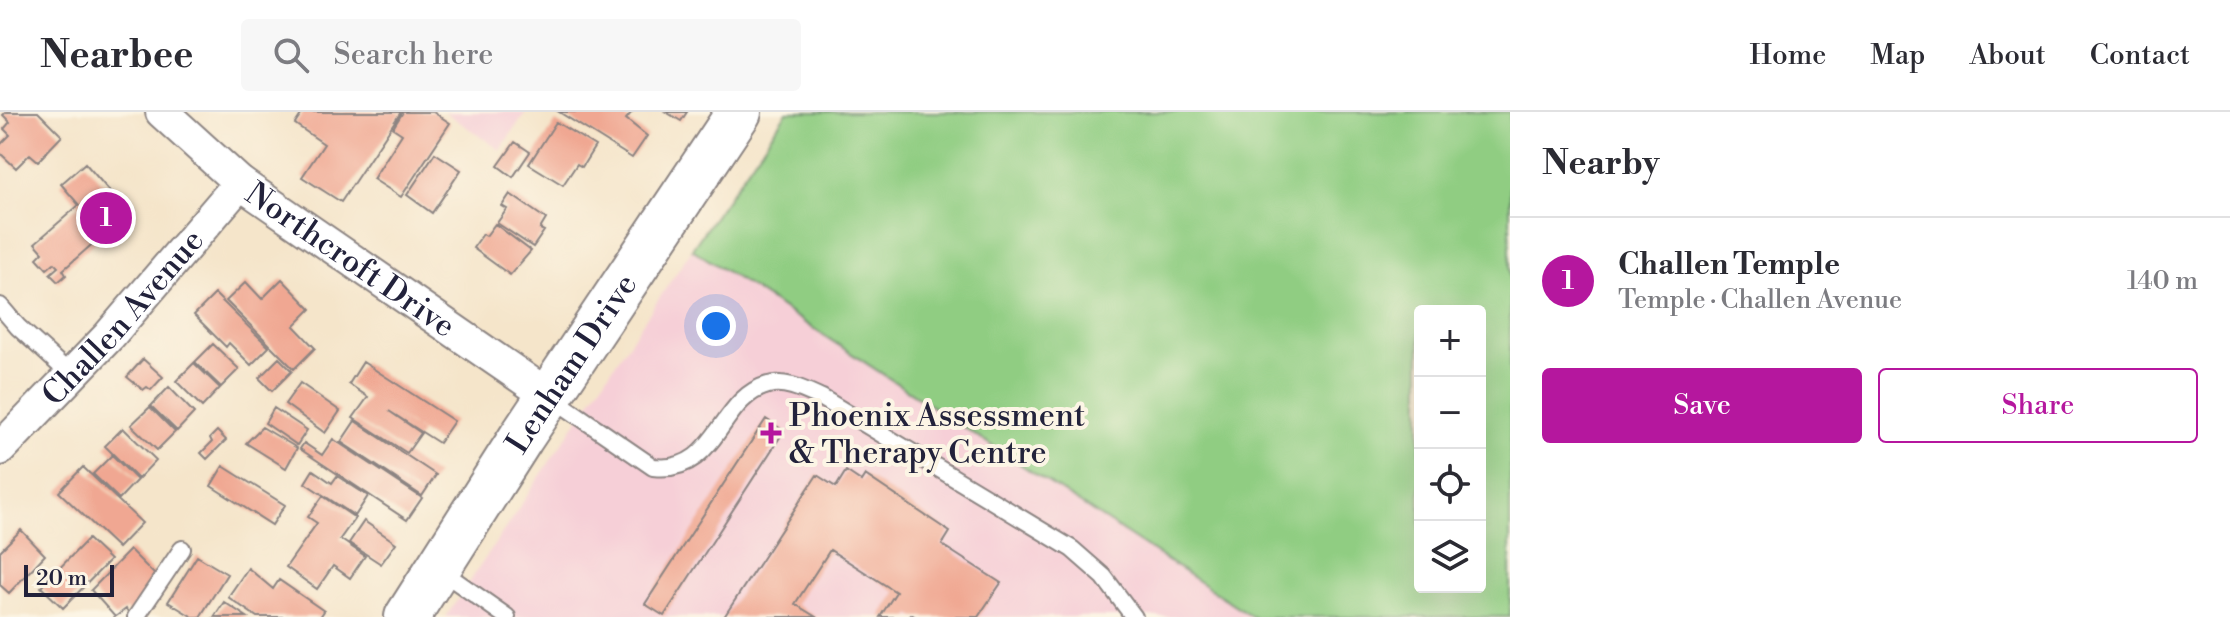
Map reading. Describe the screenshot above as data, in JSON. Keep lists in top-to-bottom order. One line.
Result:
{"streets":{"street":["Northcroft Drive","Challen Avenue","Lenham Drive"]},"crossings":[["Northcroft Drive","Challen Avenue"],["Northcroft Drive","Lenham Drive"]],"places":{"health":["Phoenix Assessment & Therapy Centre"]},"scale_bar":"20 m","page":{"header":"Nearbee","search":"Search here","nav":["Home","Map","About","Contact"],"heading":"Nearby","pins":"1","list":[{"mark":"1","name":"Challen Temple","note":"Temple · Challen Avenue","value":"140 m"}],"map_buttons":["+","−"],"buttons":["Save","Share"],"scale":"20 m"}}
